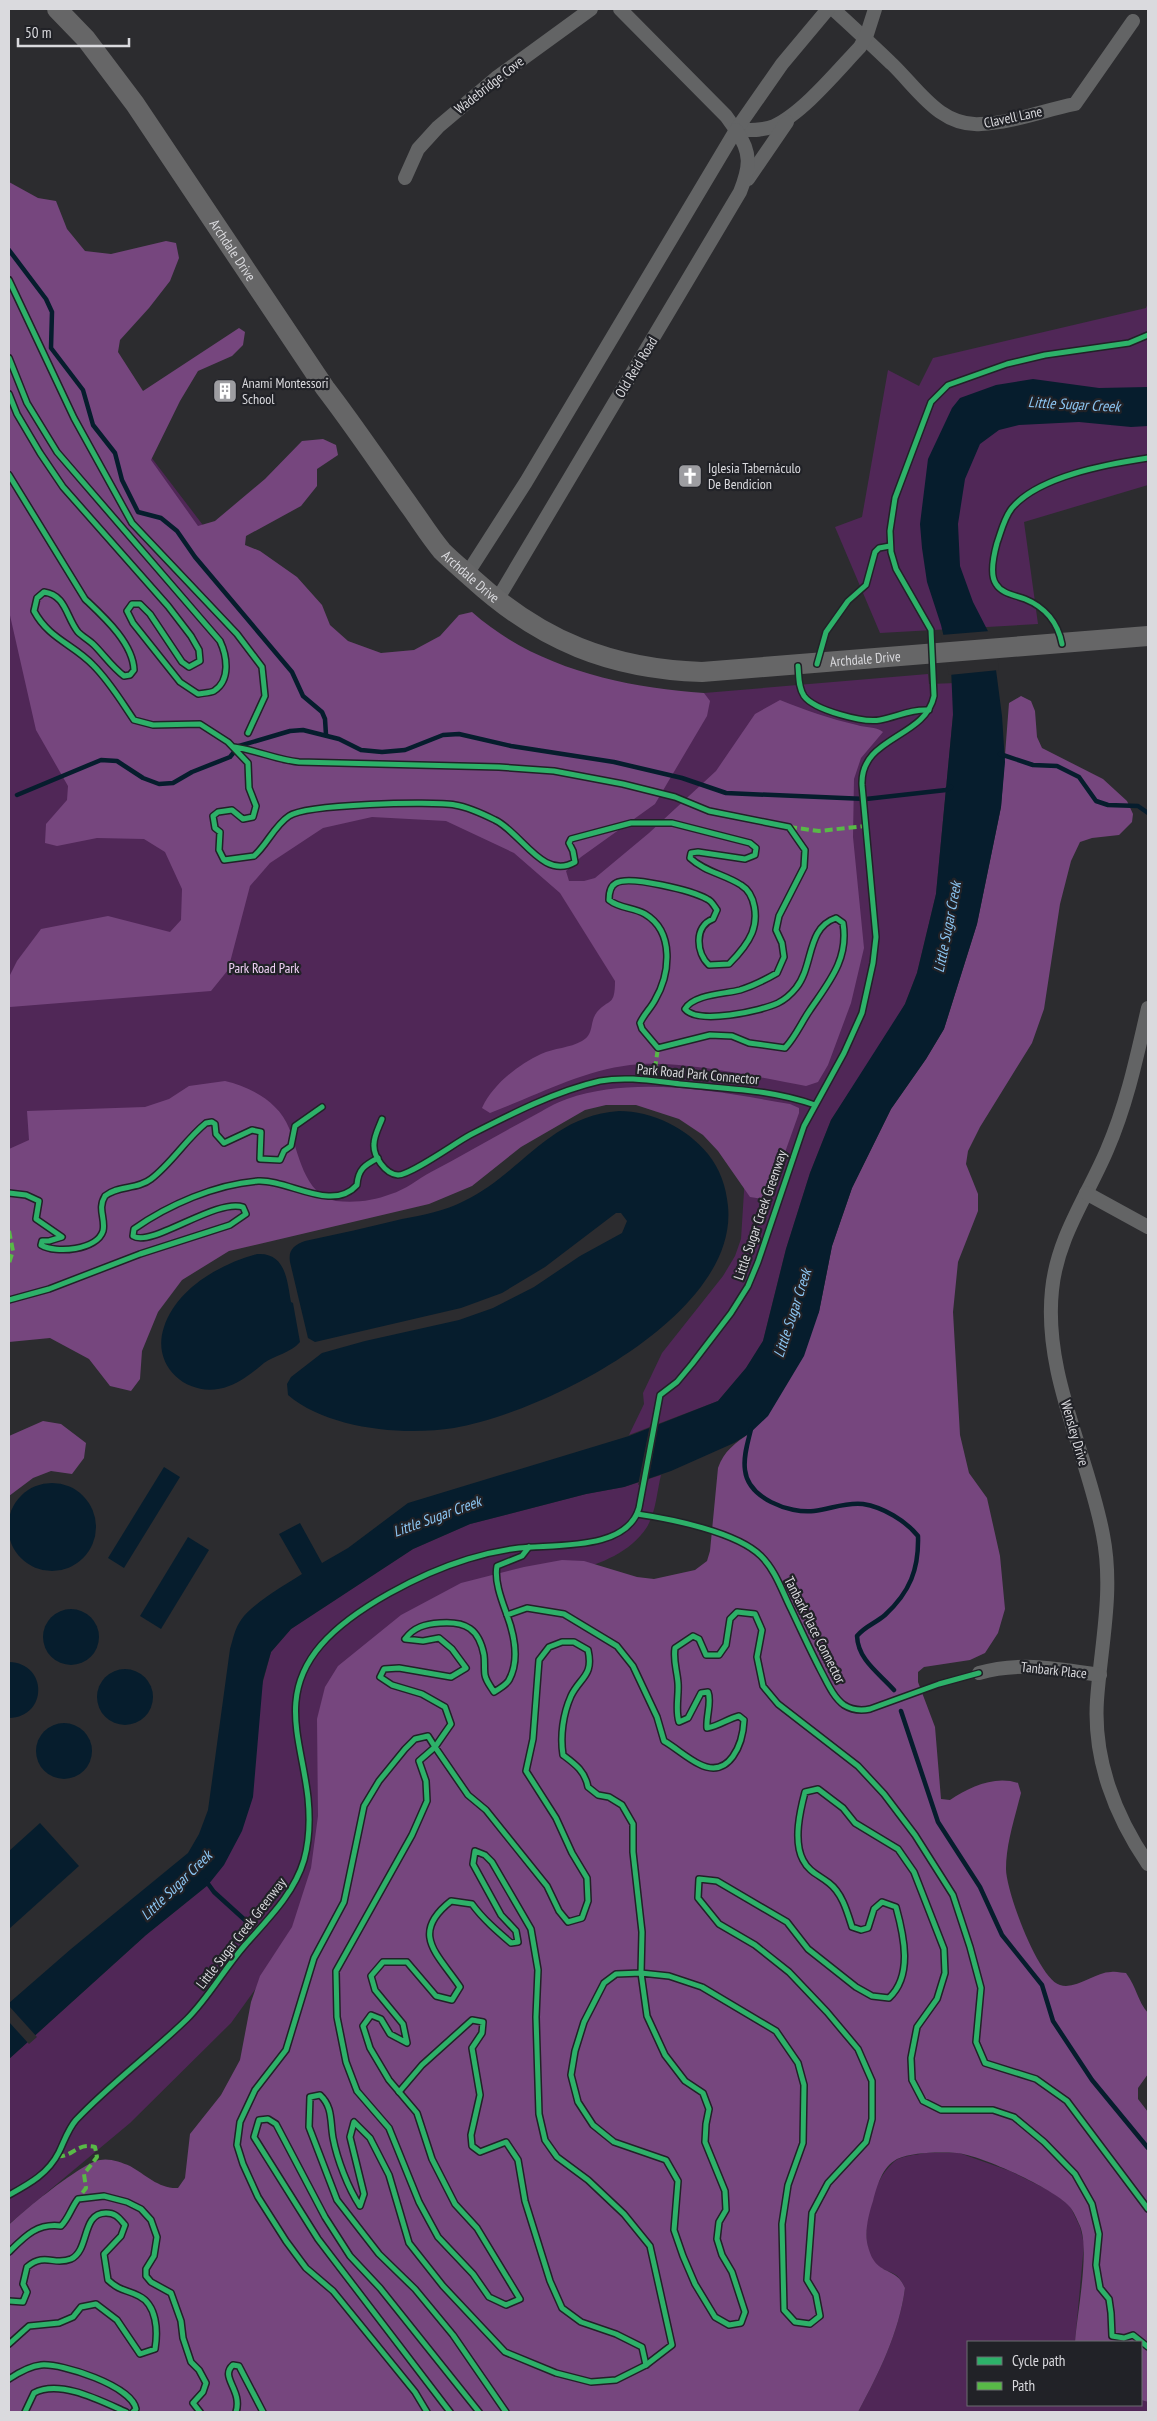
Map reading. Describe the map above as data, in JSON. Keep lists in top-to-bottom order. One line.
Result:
{"streets":{"street":["Wadebridge Cove","Clavell Lane","Archdale Drive","Old Reid Road","Wensley Drive","Tanbark Place"],"cycle path":["Park Road Park Connector","Little Sugar Creek Greenway","Tanbark Place Connector"]},"crossings":[["Archdale Drive","Old Reid Road"],["Wensley Drive","Tanbark Place"]],"water":["Little Sugar Creek"],"parks":["Park Road Park"],"places":{"building":["Anami Montessori School"],"church":["Iglesia Tabernáculo De Bendicion"]},"legend":["Cycle path","Path"],"scale_bar":"50 m"}
